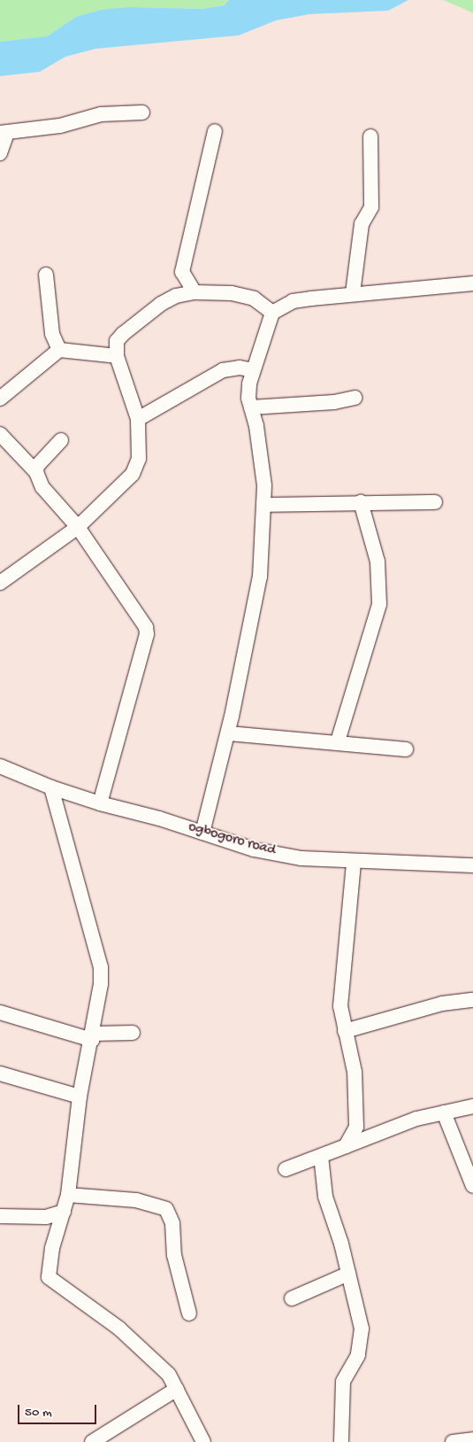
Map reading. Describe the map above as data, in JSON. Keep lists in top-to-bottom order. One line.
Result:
{"streets":{"street":["ogbogoro road"]},"scale_bar":"50 m"}
